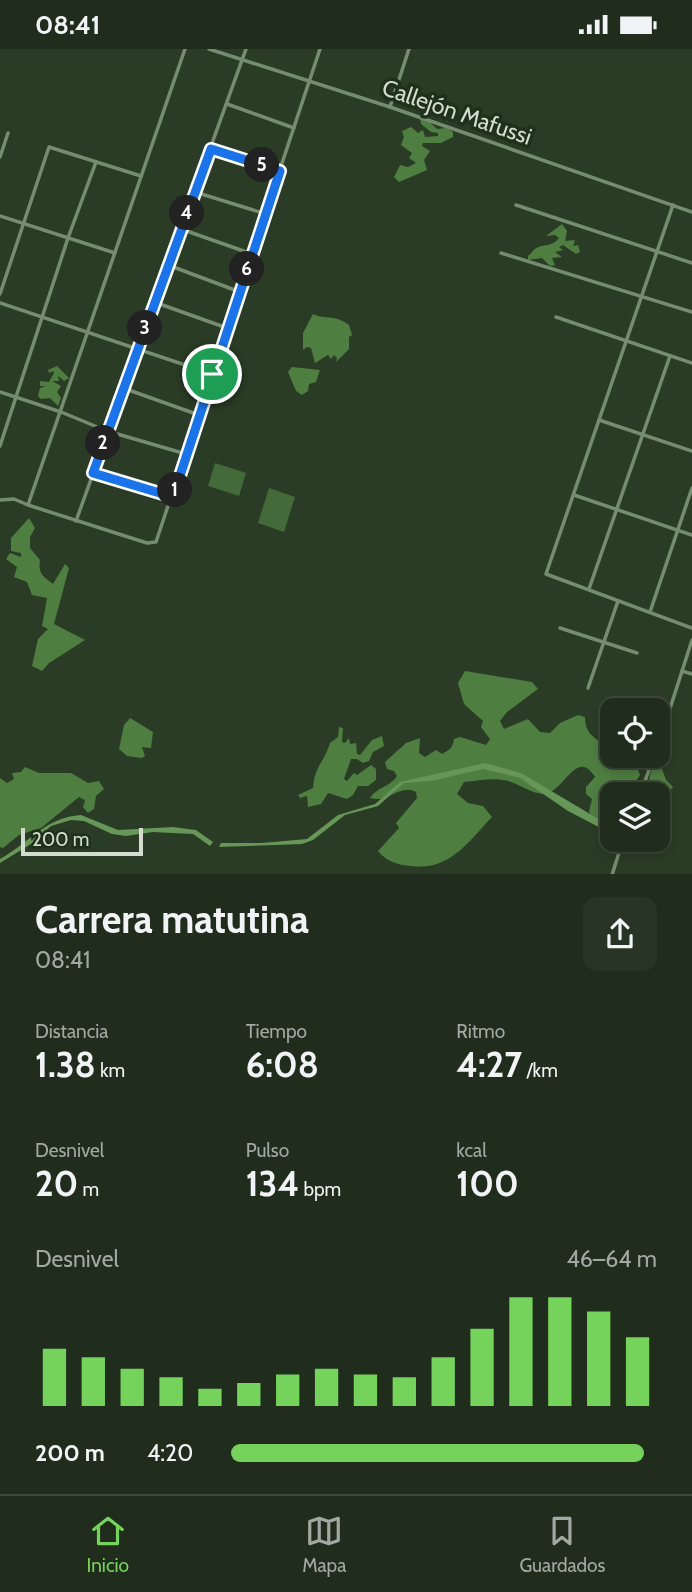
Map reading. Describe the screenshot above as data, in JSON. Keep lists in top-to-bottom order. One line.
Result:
{"streets":{"street":["Callejón Mafussi"]},"scale_bar":"200 m","page":{"status":"08:41","pins":["5","4","6","3","2","1"],"scale":"200 m","heading":["Carrera matutina","08:41"],"stats":[["Distancia","1.38 km"],["Tiempo","6:08"],["Ritmo","4:27 /km"],["Desnivel","20 m"],["Pulso","134 bpm"],["kcal","100"]],"chart":["Desnivel","46–64 m"],"list":[{"name":"200 m","note":"4:20"}],"tabs":["Inicio","Mapa","Guardados"]}}
